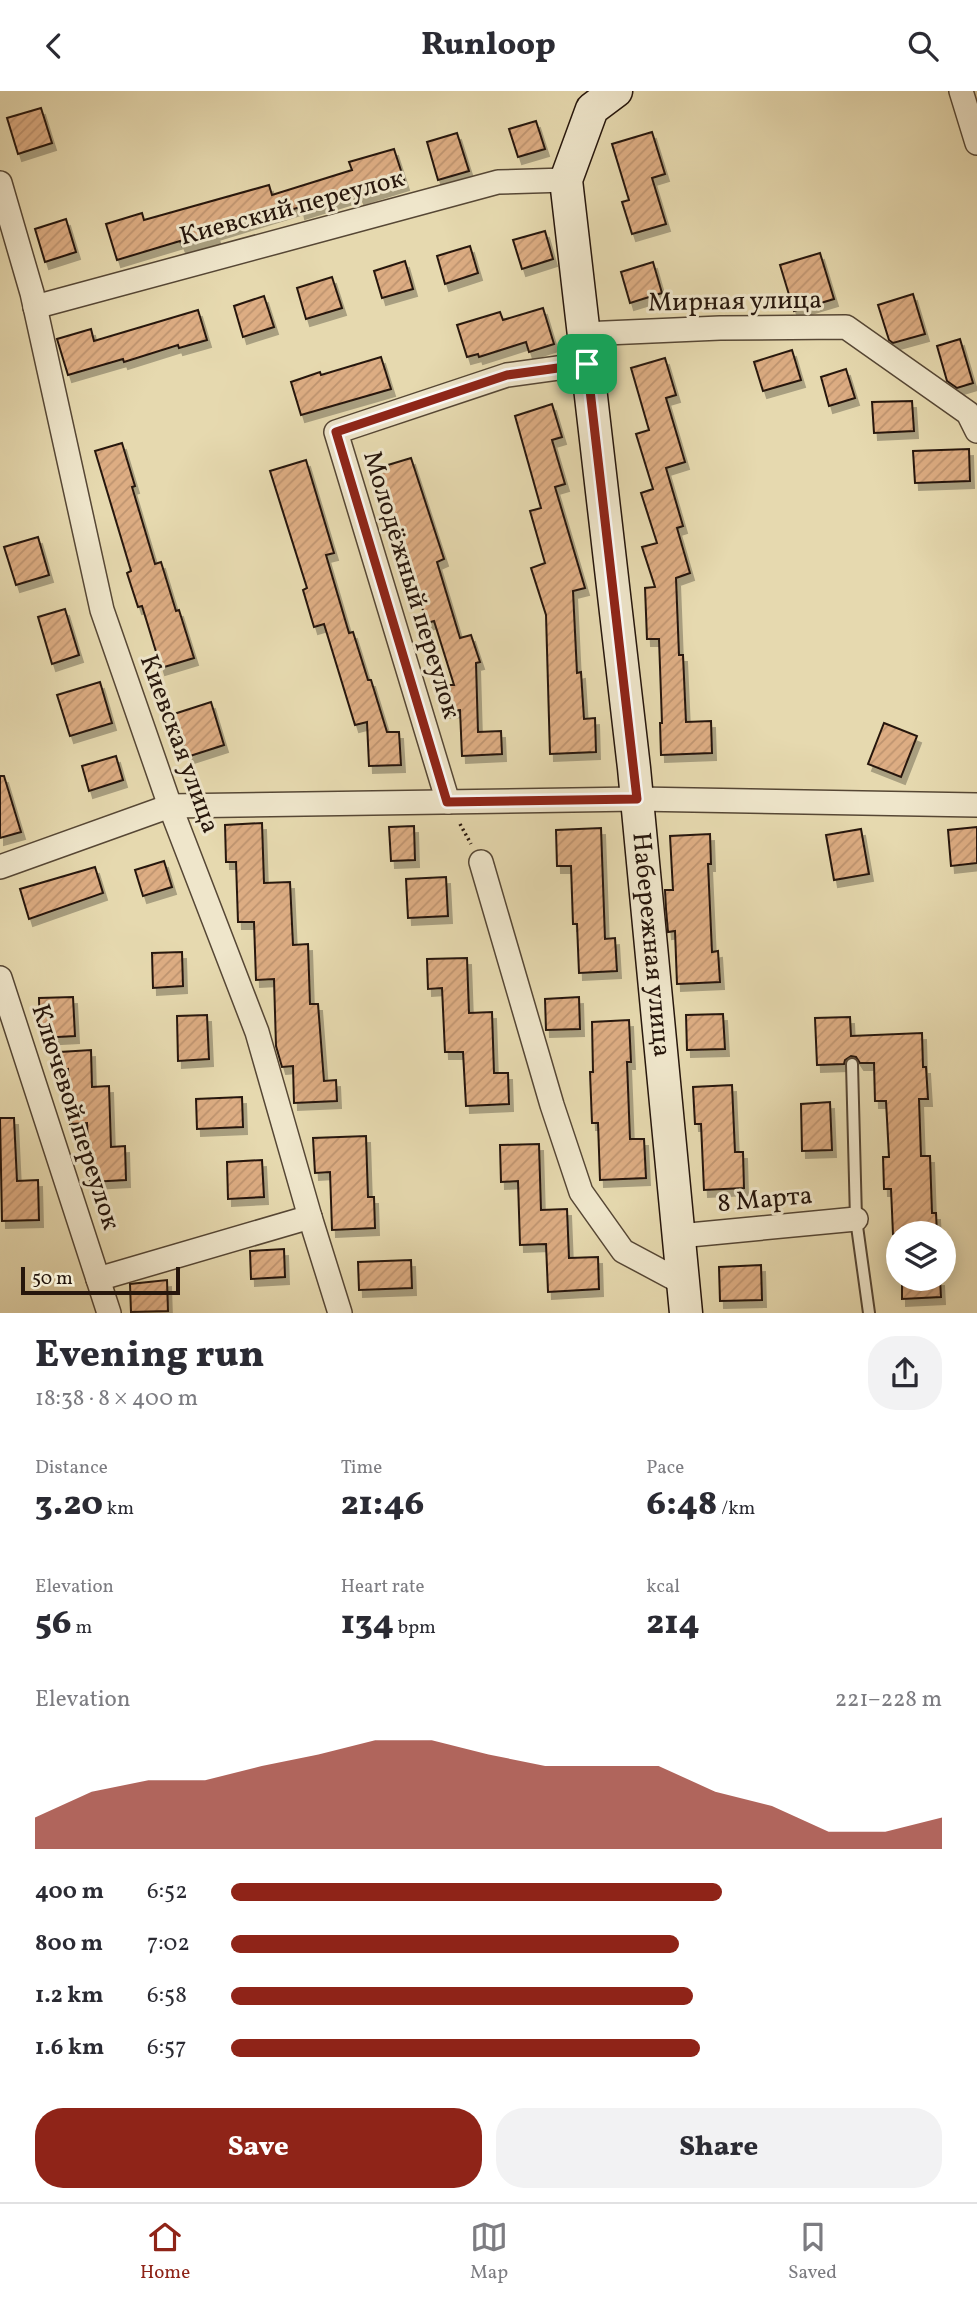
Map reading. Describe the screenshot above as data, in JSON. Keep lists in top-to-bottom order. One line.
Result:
{"streets":{"street":["Киевский переулок","Мирная улица","Молодёжный переулок","Киевская улица","Набережная улица","Ключевой переулок","8 Марта"]},"crossings":[["Киевский переулок","Киевская улица"],["Киевский переулок","Набережная улица"],["Мирная улица","Молодёжный переулок"],["Мирная улица","Набережная улица"],["Молодёжный переулок","Набережная улица"],["Набережная улица","8 Марта"]],"scale_bar":"50 m","page":{"header":"Runloop","scale":"50 m","heading":["Evening run","18:38 · 8 × 400 m"],"stats":[["Distance","3.20 km"],["Time","21:46"],["Pace","6:48 /km"],["Elevation","56 m"],["Heart rate","134 bpm"],["kcal","214"]],"chart":["Elevation","221–228 m"],"list":[{"name":"400 m","note":"6:52"},{"name":"800 m","note":"7:02"},{"name":"1.2 km","note":"6:58"},{"name":"1.6 km","note":"6:57"}],"buttons":["Save","Share"],"tabs":["Home","Map","Saved"]}}
